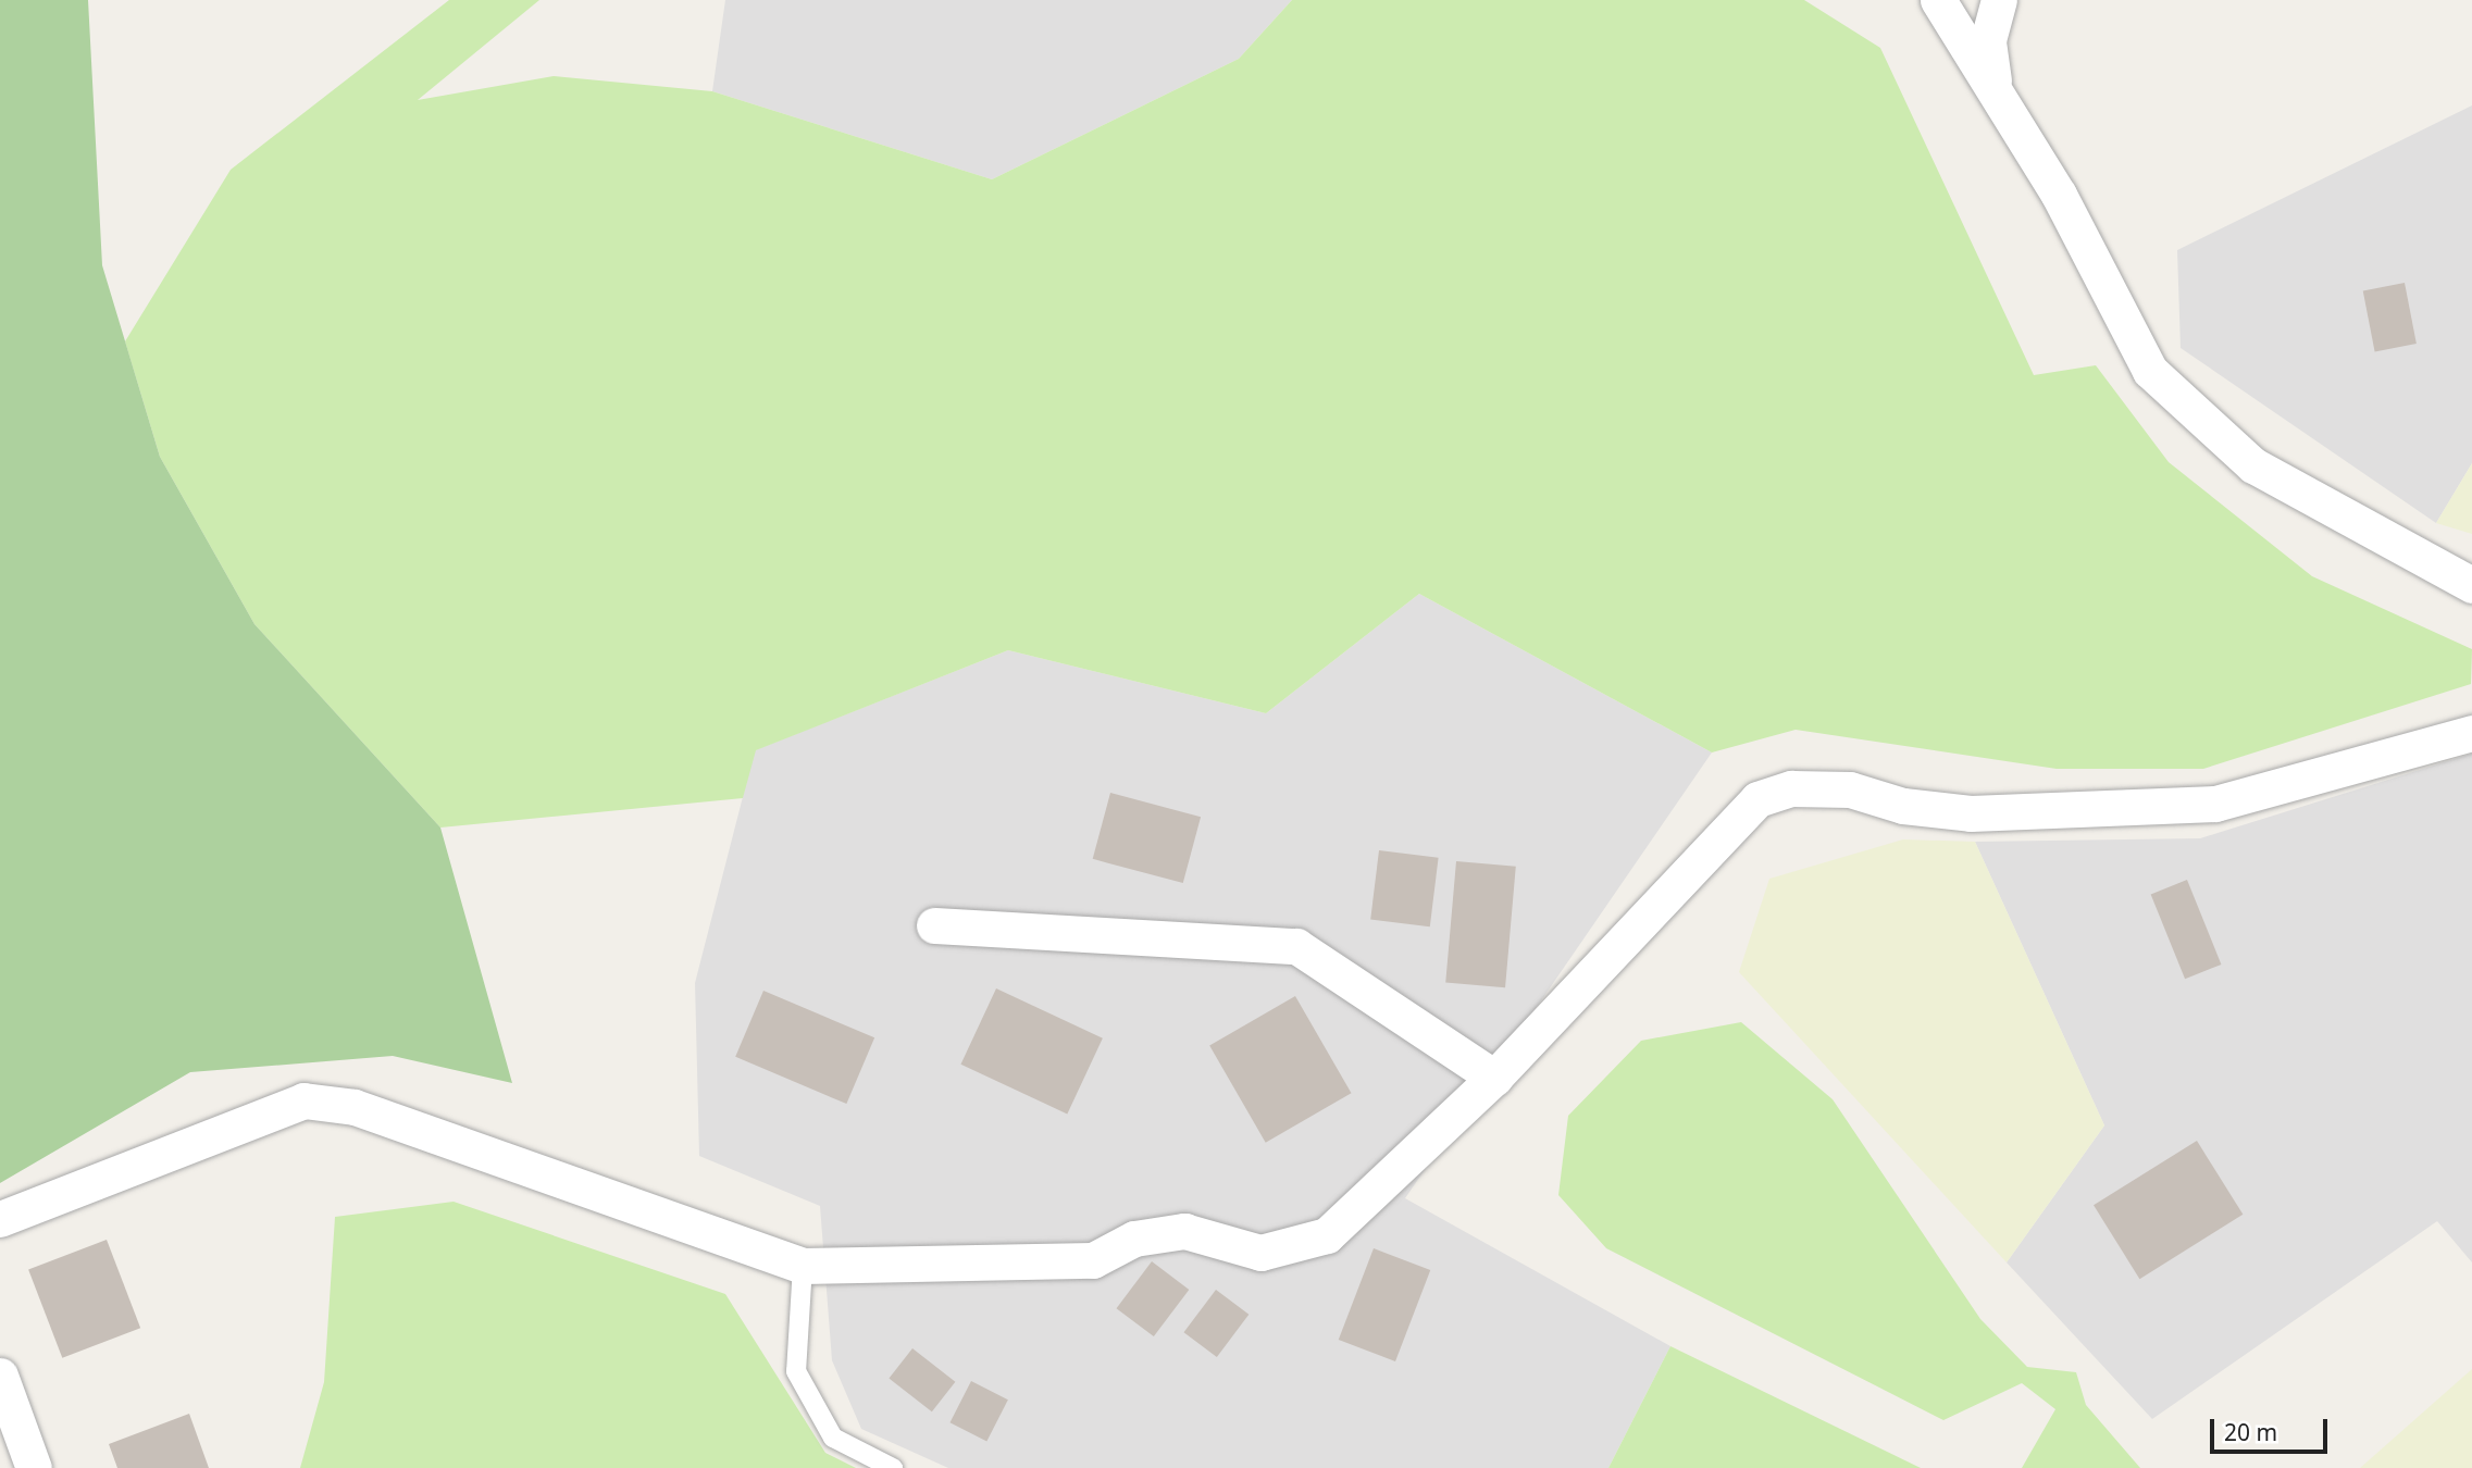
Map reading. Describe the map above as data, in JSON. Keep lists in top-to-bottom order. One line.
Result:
{"scale_bar":"20 m"}
